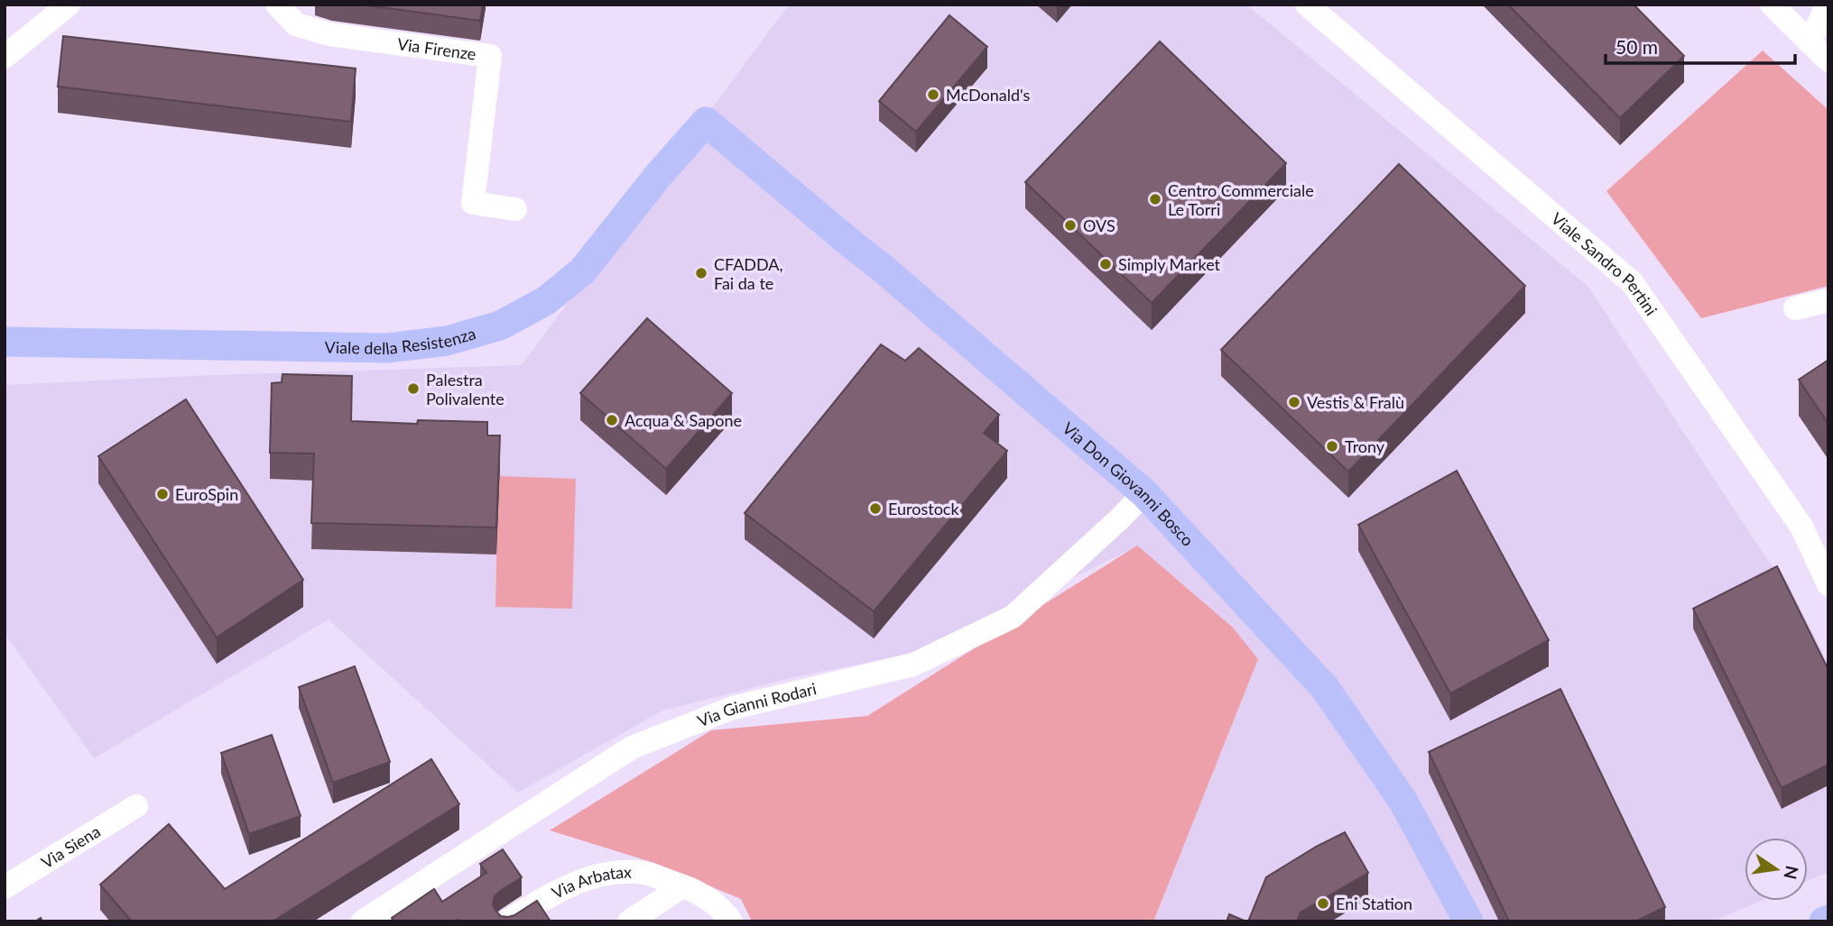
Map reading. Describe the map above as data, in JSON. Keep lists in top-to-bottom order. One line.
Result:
{"streets":{"main road":["Viale della Resistenza","Via Don Giovanni Bosco"],"street":["Via Firenze","Viale Sandro Pertini","Via Gianni Rodari","Via Siena","Via Arbatax"]},"crossings":[["Viale della Resistenza","Via Don Giovanni Bosco"],["Via Don Giovanni Bosco","Via Gianni Rodari"]],"places":["McDonald's","Centro Commerciale Le Torri","OVS","Simply Market","CFADDA, Fai da te","Palestra Polivalente","Vestis & Fralù","Acqua & Sapone","Trony","EuroSpin","Eurostock","Eni Station"],"scale_bar":"50 m","north":"right"}
